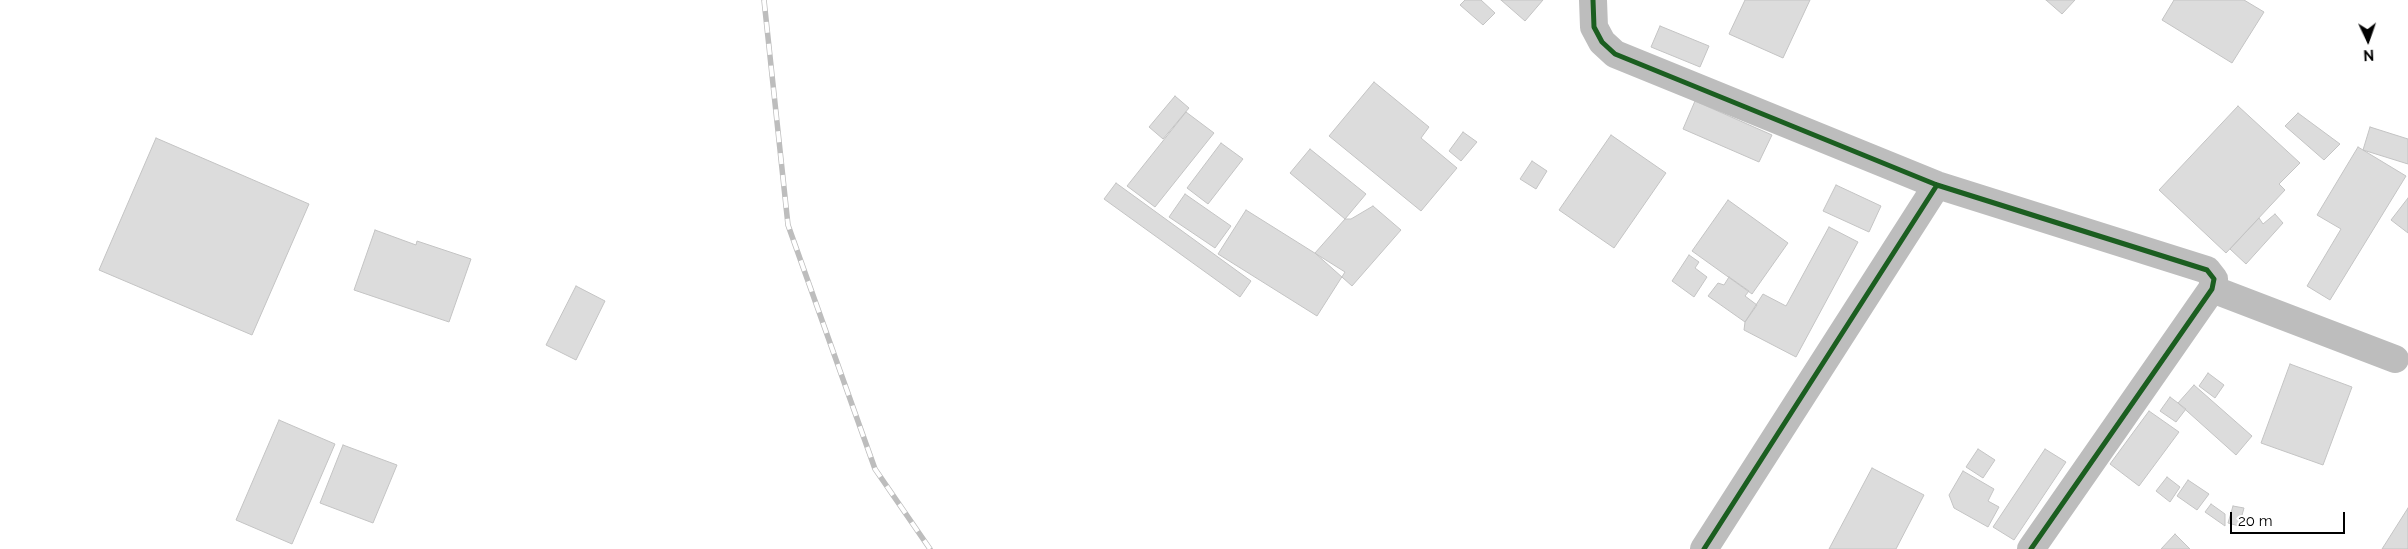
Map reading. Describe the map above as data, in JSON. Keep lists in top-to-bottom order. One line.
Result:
{"scale_bar":"20 m","north":"bottom"}
